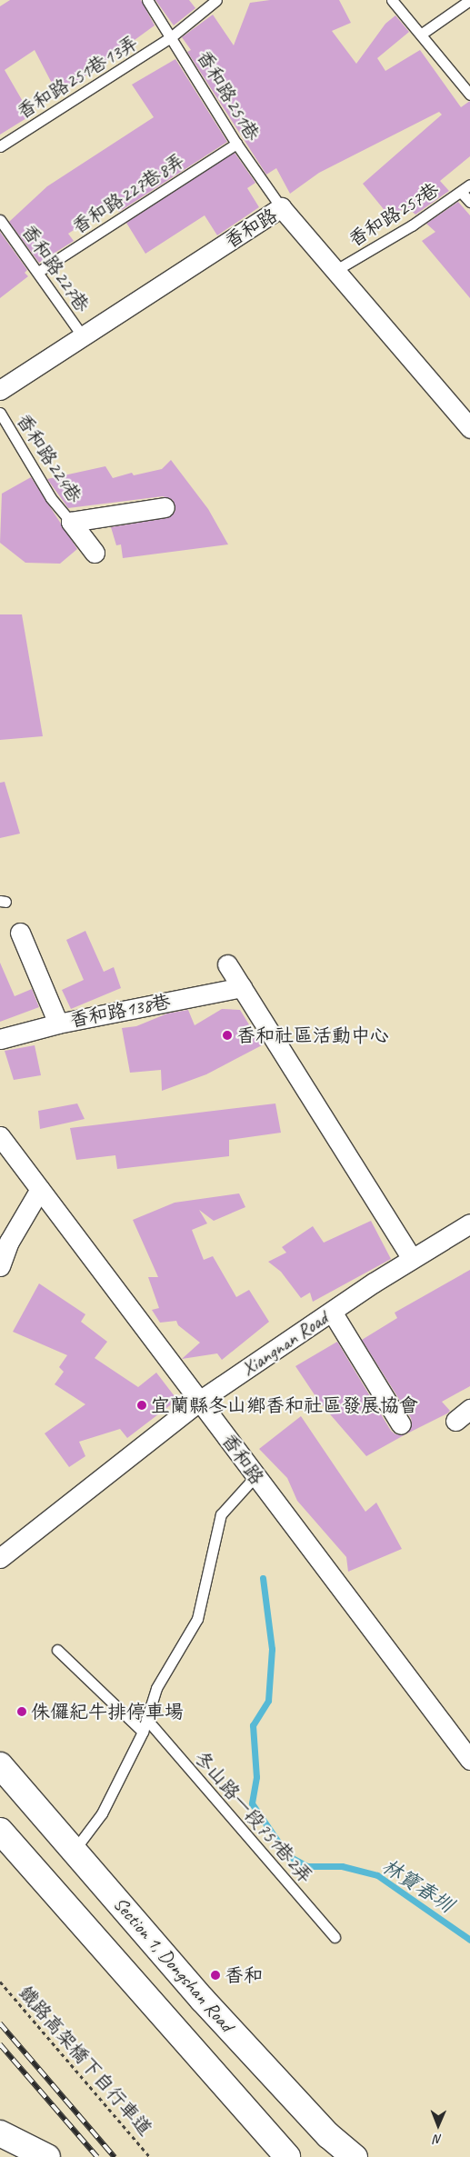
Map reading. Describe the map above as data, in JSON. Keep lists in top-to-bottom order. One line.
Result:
{"streets":{"main road":["Section 1, Dongshan Road"],"street":["香和路","香和路138巷","Xiangnan Road"],"lane":["香和路251巷13弄","香和路251巷","香和路227巷8弄","香和路257巷","香和路227巷","香和路224巷","冬山路一段751巷2弄"],"path":["鐵路高架橋下自行車道"]},"crossings":[["香和路251巷13弄","香和路251巷"],["香和路251巷","香和路227巷8弄"],["香和路251巷","香和路"],["香和路227巷8弄","香和路227巷"],["香和路257巷","香和路"],["香和路","香和路227巷"],["香和路","Xiangnan Road"]],"water":["林寶春圳"],"places":["香和社區活動中心","宜蘭縣冬山鄉香和社區發展協會","侏儸紀牛排停車場","香和"],"north":"bottom"}
